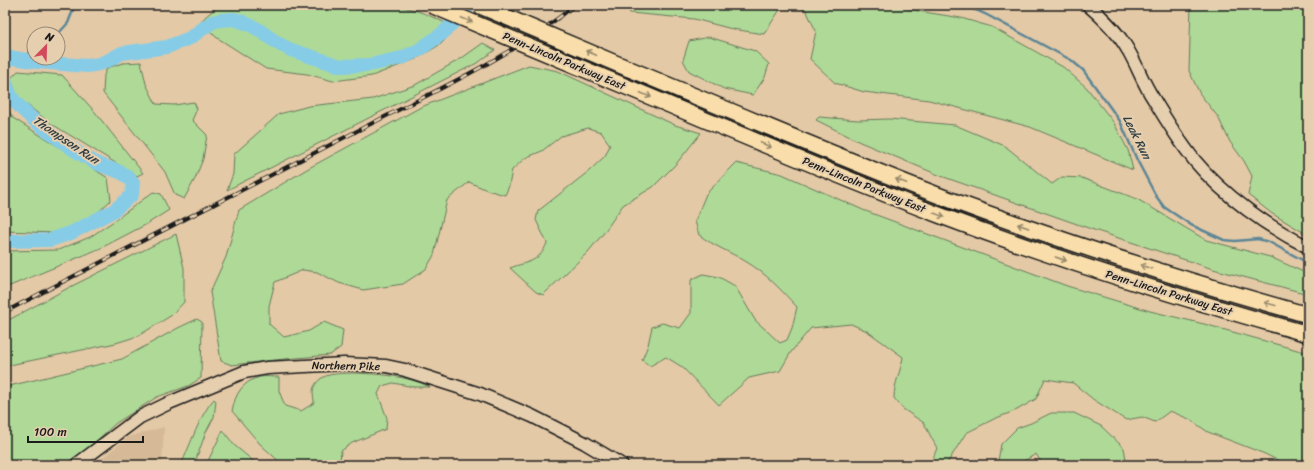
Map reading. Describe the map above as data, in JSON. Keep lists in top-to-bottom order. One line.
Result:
{"streets":{"highway":["Penn-Lincoln Parkway East"],"street":["Northern Pike"]},"water":["Leak Run","Thompson Run"],"scale_bar":"100 m","north":"top right"}
